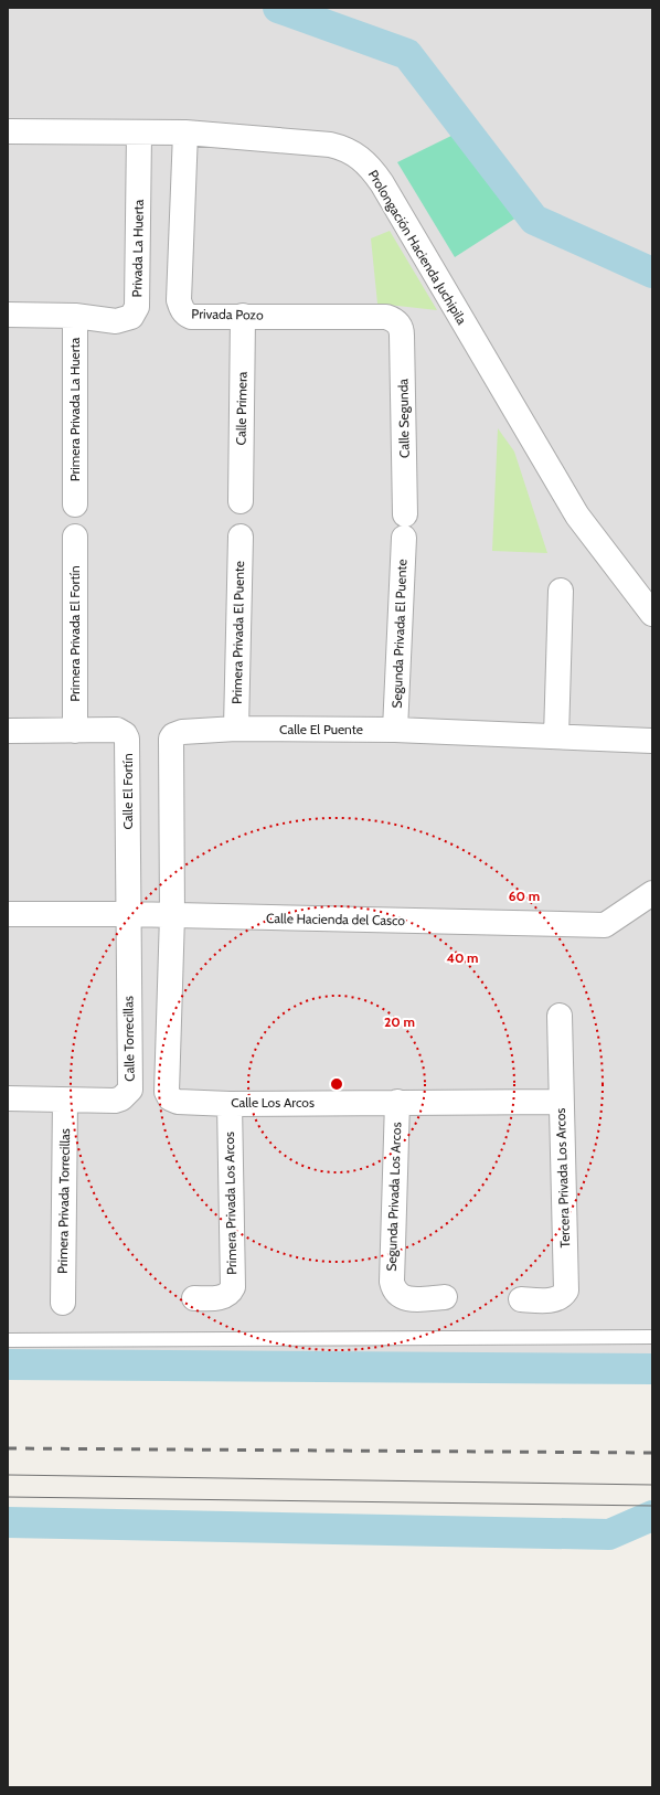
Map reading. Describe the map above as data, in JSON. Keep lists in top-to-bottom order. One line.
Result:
{"streets":{"street":["Prolongación Hacienda Juchipila","Privada La Huerta","Privada Pozo","Calle Primera","Primera Privada La Huerta","Calle Segunda","Primera Privada El Puente","Primera Privada El Fortín","Segunda Privada El Puente","Calle El Puente","Calle El Fortín","Calle Hacienda del Casco","Calle Torrecillas","Calle Los Arcos","Tercera Privada Los Arcos","Segunda Privada Los Arcos","Primera Privada Torrecillas","Primera Privada Los Arcos"]},"crossings":[["Prolongación Hacienda Juchipila","Privada La Huerta"],["Prolongación Hacienda Juchipila","Privada Pozo"],["Privada La Huerta","Primera Privada La Huerta"],["Privada Pozo","Calle Primera"],["Privada Pozo","Calle Segunda"],["Calle Segunda","Segunda Privada El Puente"],["Primera Privada El Puente","Calle El Puente"],["Primera Privada El Fortín","Calle El Fortín"],["Segunda Privada El Puente","Calle El Puente"],["Calle El Puente","Calle Hacienda del Casco"],["Calle El Puente","Calle Los Arcos"],["Calle El Fortín","Calle Hacienda del Casco"],["Calle El Fortín","Calle Torrecillas"],["Calle Hacienda del Casco","Calle Torrecillas"],["Calle Hacienda del Casco","Calle Los Arcos"],["Calle Torrecillas","Primera Privada Torrecillas"],["Calle Los Arcos","Tercera Privada Los Arcos"],["Calle Los Arcos","Segunda Privada Los Arcos"],["Calle Los Arcos","Primera Privada Los Arcos"]],"rings":["60 m","40 m","20 m"]}
